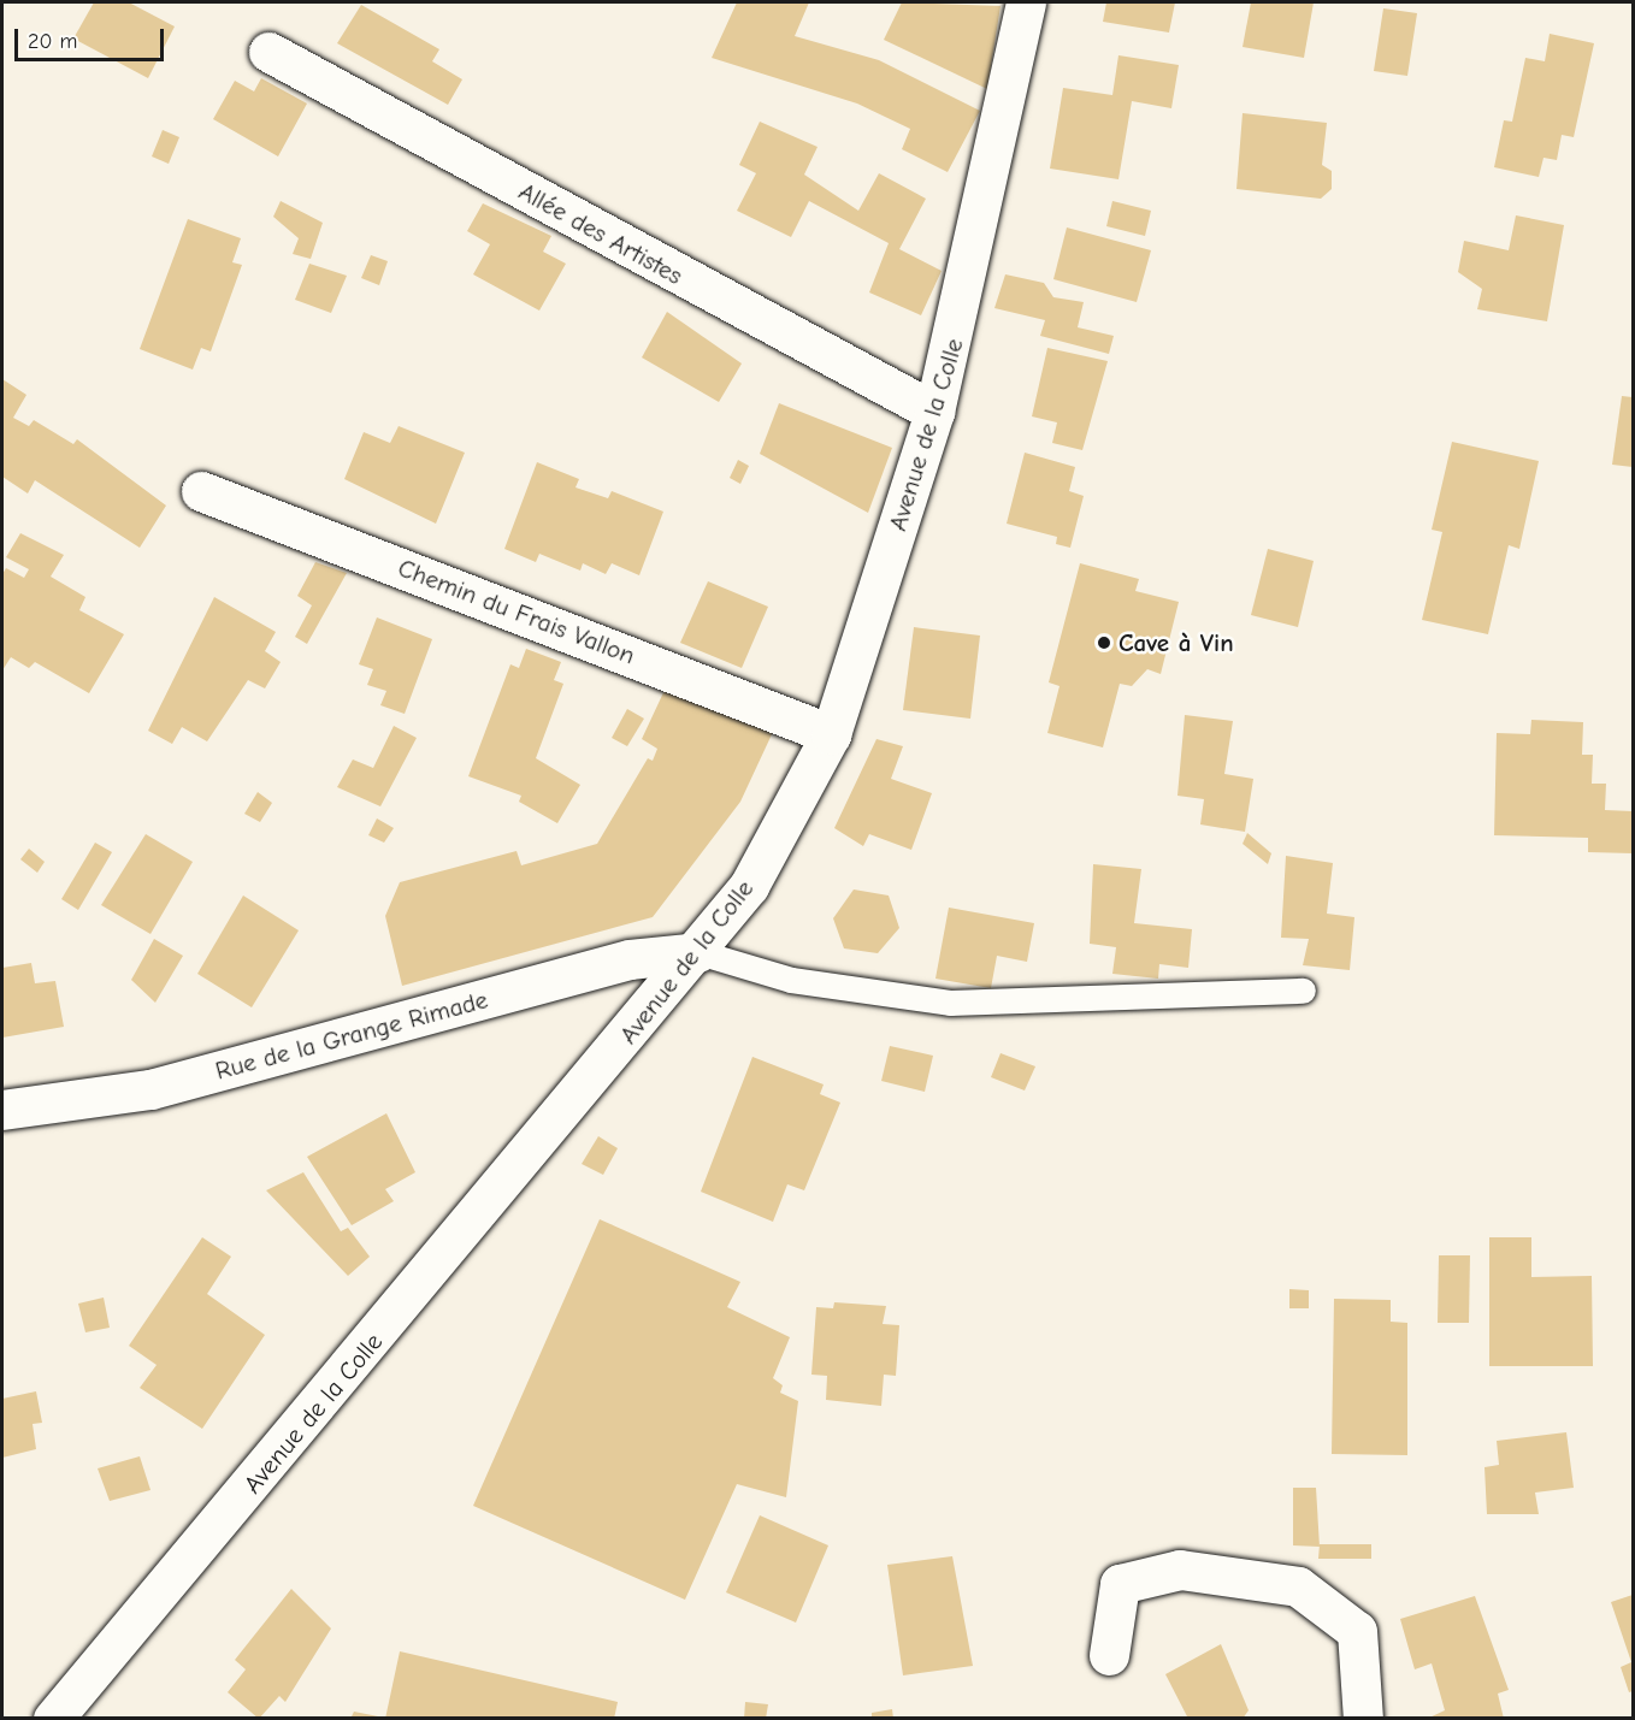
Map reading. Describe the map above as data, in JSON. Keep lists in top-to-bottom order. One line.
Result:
{"streets":{"street":["Allée des Artistes","Avenue de la Colle","Chemin du Frais Vallon","Rue de la Grange Rimade"]},"crossings":[["Allée des Artistes","Avenue de la Colle"],["Avenue de la Colle","Chemin du Frais Vallon"],["Avenue de la Colle","Rue de la Grange Rimade"]],"places":["Cave à Vin"],"scale_bar":"20 m"}
